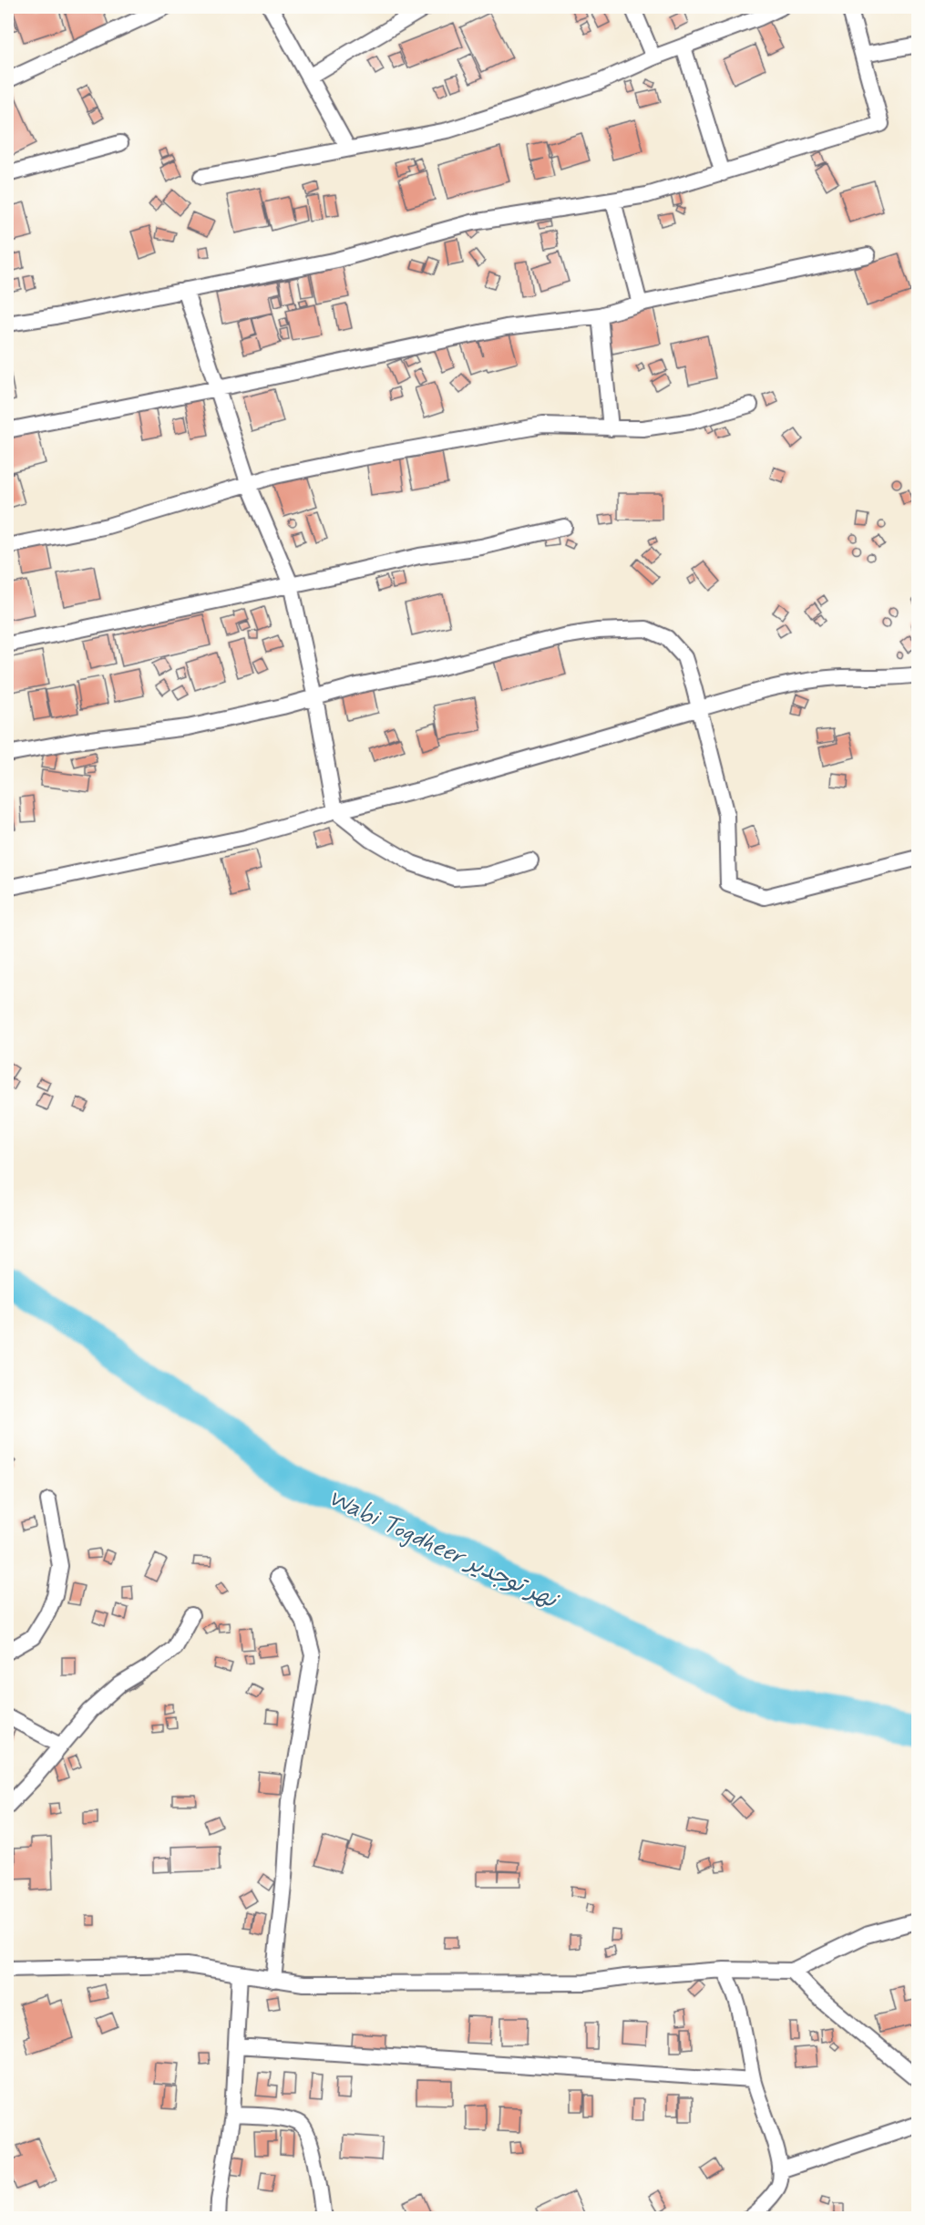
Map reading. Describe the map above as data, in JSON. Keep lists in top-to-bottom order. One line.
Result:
{"water":["Wabi Togdheer نهر توجدير"]}
